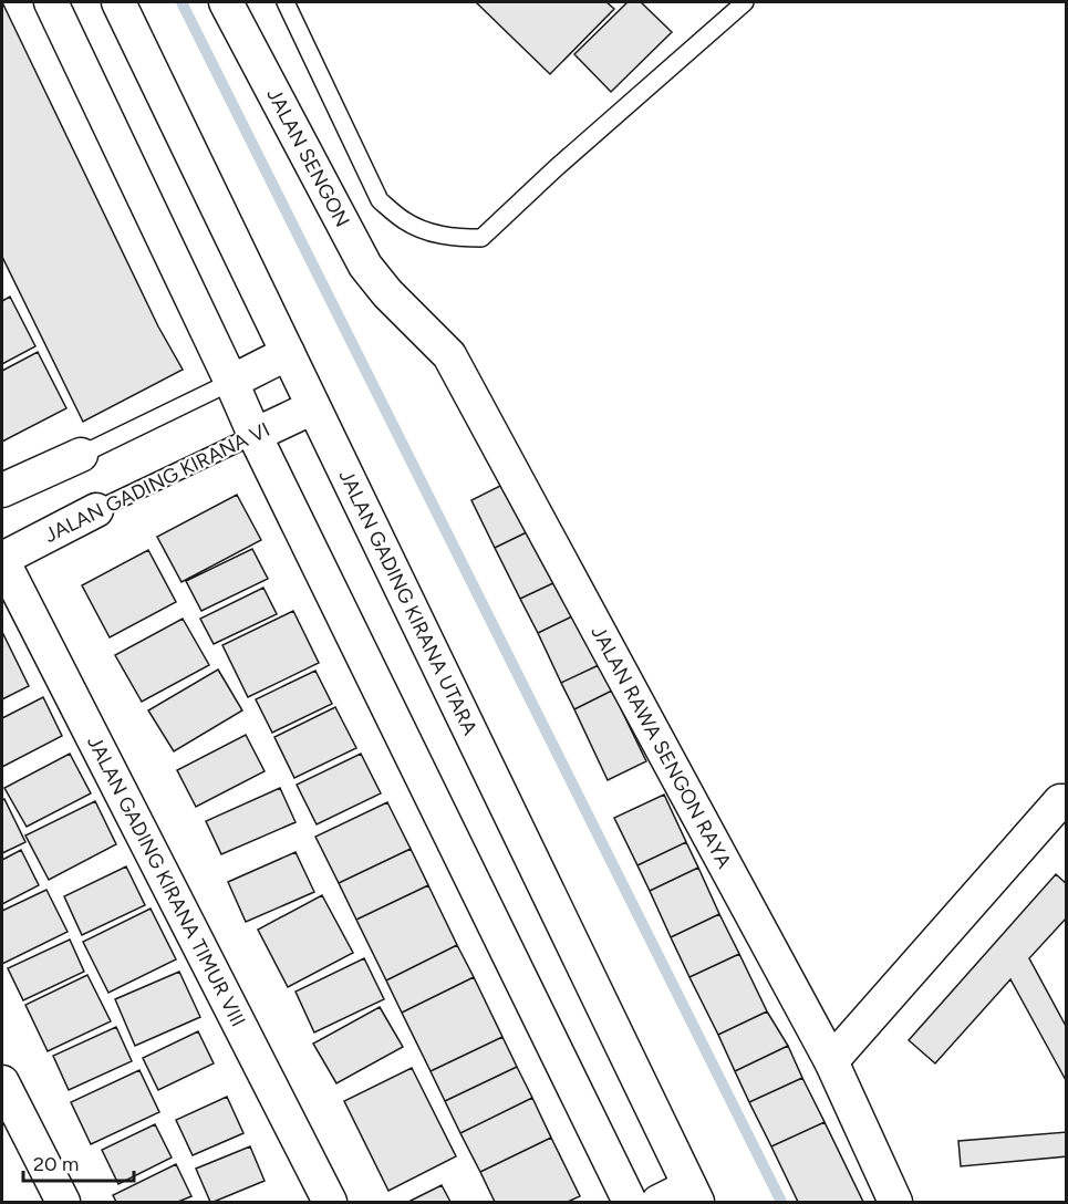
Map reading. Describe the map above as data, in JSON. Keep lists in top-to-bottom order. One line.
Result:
{"streets":{"street":["JALAN SENGON","JALAN GADING KIRANA VI","JALAN GADING KIRANA UTARA","JALAN RAWA SENGON RAYA","JALAN GADING KIRANA TIMUR VIII"]},"crossings":[["JALAN SENGON","JALAN RAWA SENGON RAYA"],["JALAN GADING KIRANA VI","JALAN GADING KIRANA UTARA"],["JALAN GADING KIRANA VI","JALAN GADING KIRANA TIMUR VIII"]],"scale_bar":"20 m"}
